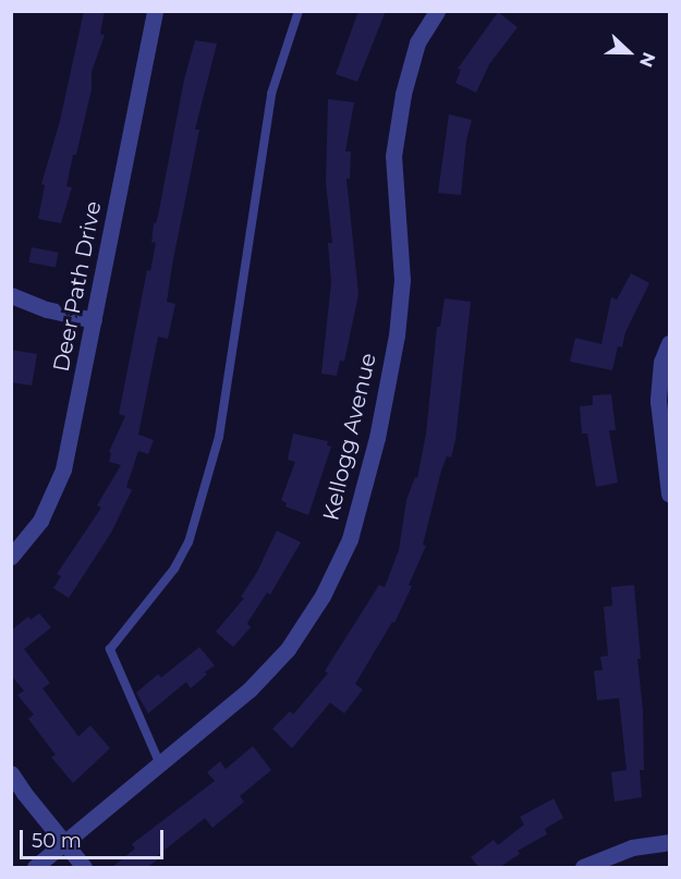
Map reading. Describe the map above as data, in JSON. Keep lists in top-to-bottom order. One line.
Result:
{"streets":{"street":["Deer Path Drive","Kellogg Avenue"]},"scale_bar":"50 m","north":"right"}
